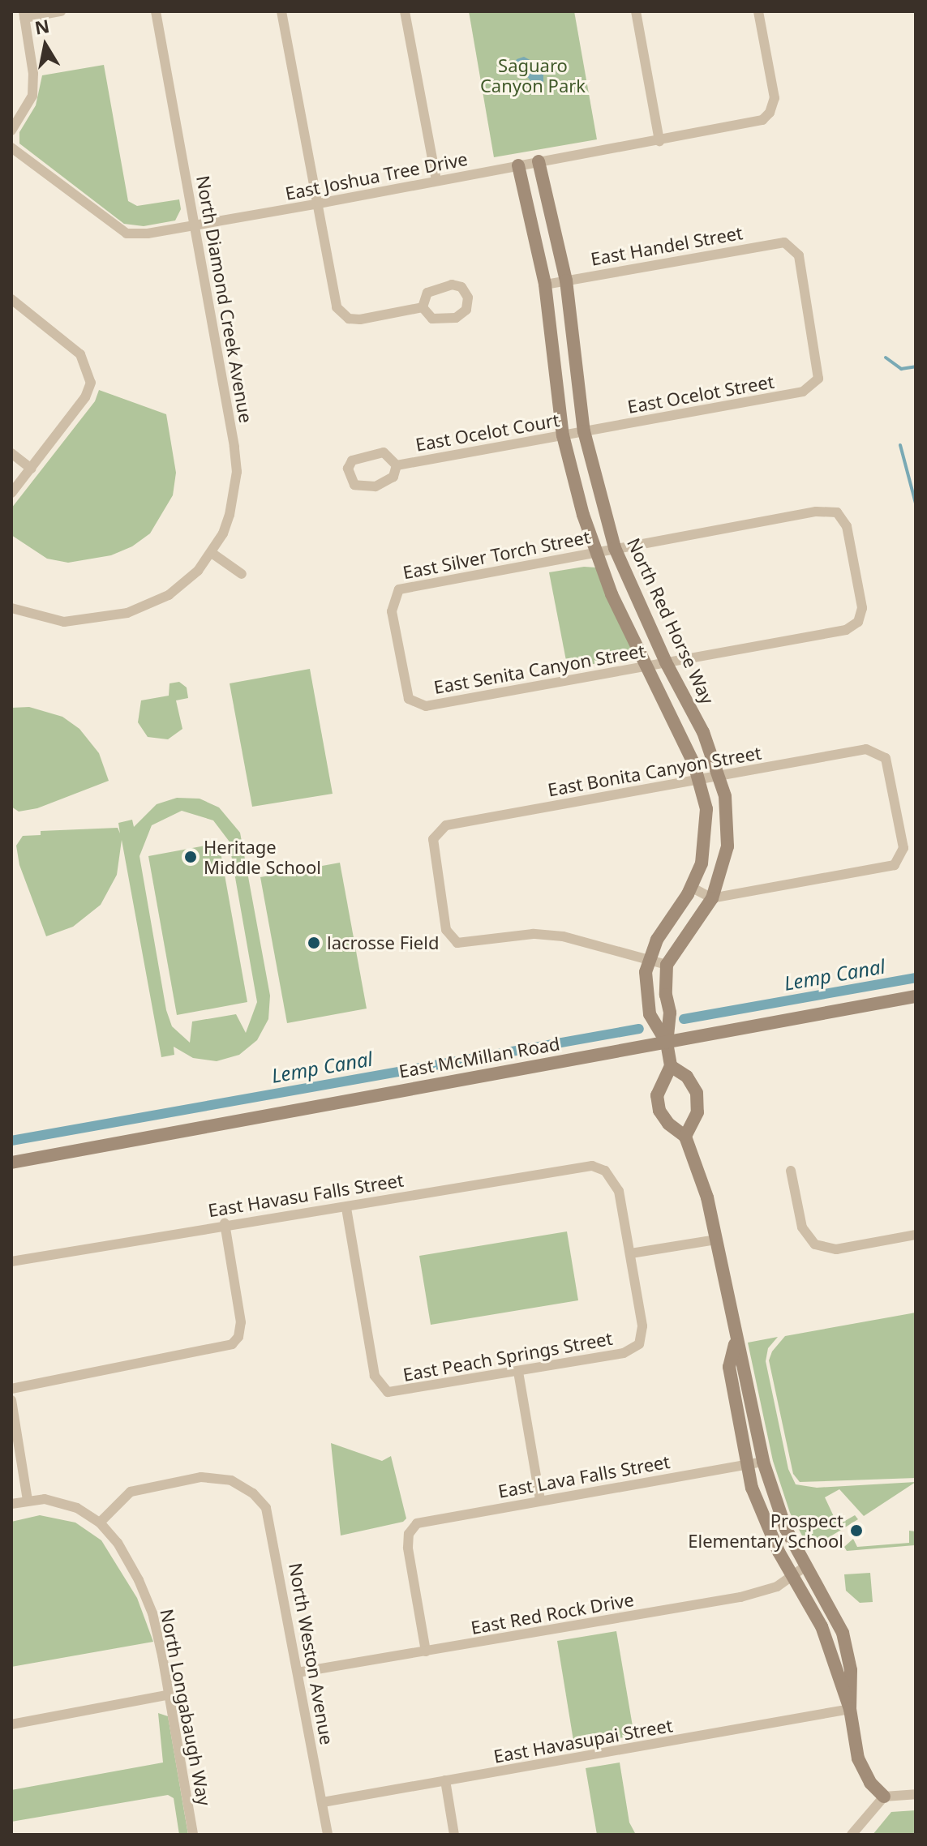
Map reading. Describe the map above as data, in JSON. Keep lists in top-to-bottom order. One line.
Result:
{"streets":{"street":["East Joshua Tree Drive","East Handel Street","North Diamond Creek Avenue","East Ocelot Street","East Ocelot Court","East Silver Torch Street","North Red Horse Way","East Senita Canyon Street","East Bonita Canyon Street","East McMillan Road","East Havasu Falls Street","East Peach Springs Street","East Lava Falls Street","East Red Rock Drive","North Weston Avenue","North Longabaugh Way","East Havasupai Street"]},"crossings":[["East Joshua Tree Drive","North Diamond Creek Avenue"],["East Joshua Tree Drive","North Red Horse Way"],["East Handel Street","East Ocelot Street"],["East Handel Street","North Red Horse Way"],["East Ocelot Street","East Ocelot Court"],["East Ocelot Street","North Red Horse Way"],["East Ocelot Court","North Red Horse Way"],["East Silver Torch Street","North Red Horse Way"],["East Silver Torch Street","East Senita Canyon Street"],["North Red Horse Way","East Senita Canyon Street"],["North Red Horse Way","East Bonita Canyon Street"],["East Havasu Falls Street","East Peach Springs Street"],["East Lava Falls Street","East Red Rock Drive"],["East Red Rock Drive","North Weston Avenue"],["North Weston Avenue","North Longabaugh Way"],["North Weston Avenue","East Havasupai Street"]],"water":["Lemp Canal"],"parks":["Saguaro Canyon Park"],"places":["Heritage Middle School","lacrosse Field","Prospect Elementary School"],"north":"top"}
